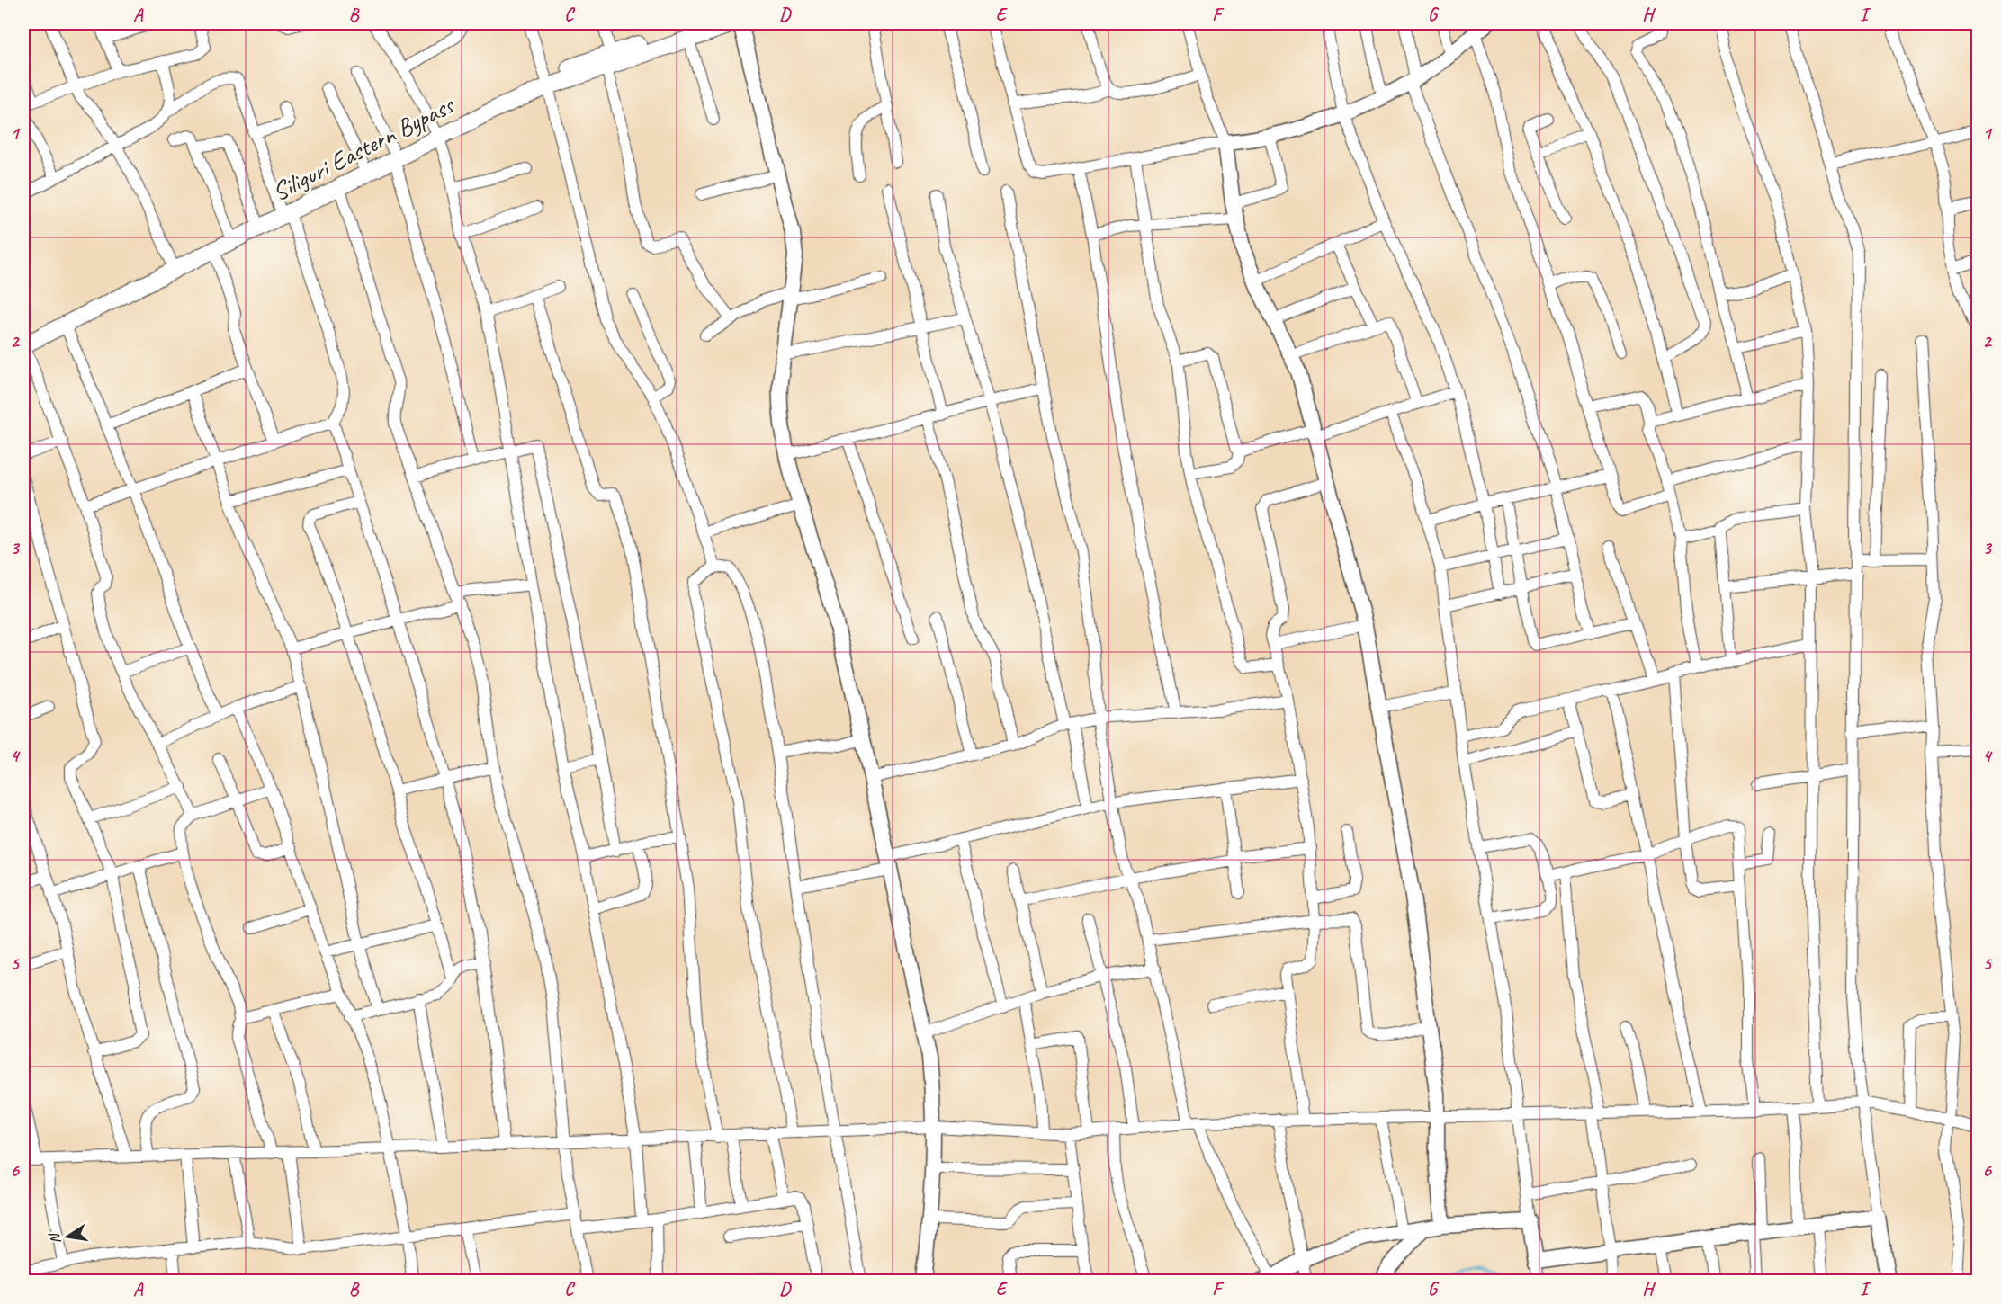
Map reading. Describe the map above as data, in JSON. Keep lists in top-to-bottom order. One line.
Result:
{"streets":{"main road":["Siliguri Eastern Bypass"]},"north":"left","grid":{"columns":["A","B","C","D","E","F","G","H","I"],"rows":["1","2","3","4","5","6"]}}
